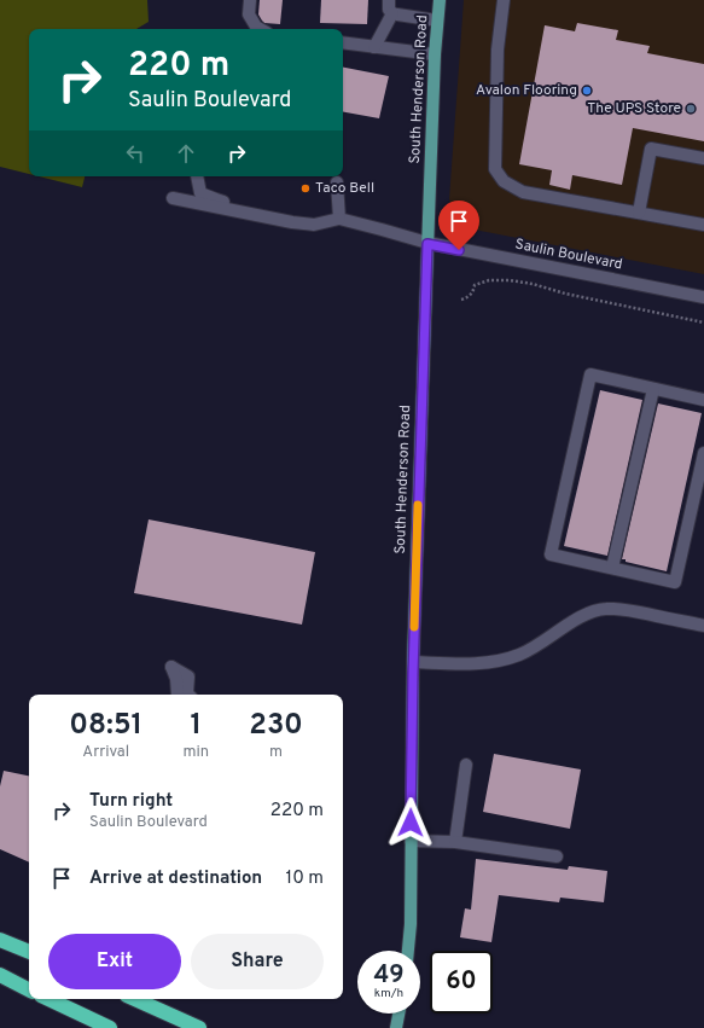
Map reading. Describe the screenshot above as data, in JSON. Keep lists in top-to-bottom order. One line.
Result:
{"streets":{"main road":["South Henderson Road"],"street":["Saulin Boulevard"]},"crossings":[["South Henderson Road","Saulin Boulevard"]],"places":["Avalon Flooring","The UPS Store","Taco Bell"],"page":{"turn":["220 m","Saulin Boulevard"],"eta":["08:51","Arrival","1","min","230","m"],"list":[{"name":"Turn right","note":"Saulin Boulevard","value":"220 m"},{"name":"Arrive at destination","value":"10 m"}],"buttons":["Exit","Share"],"speed":"49 km/h","limit":"60"}}
